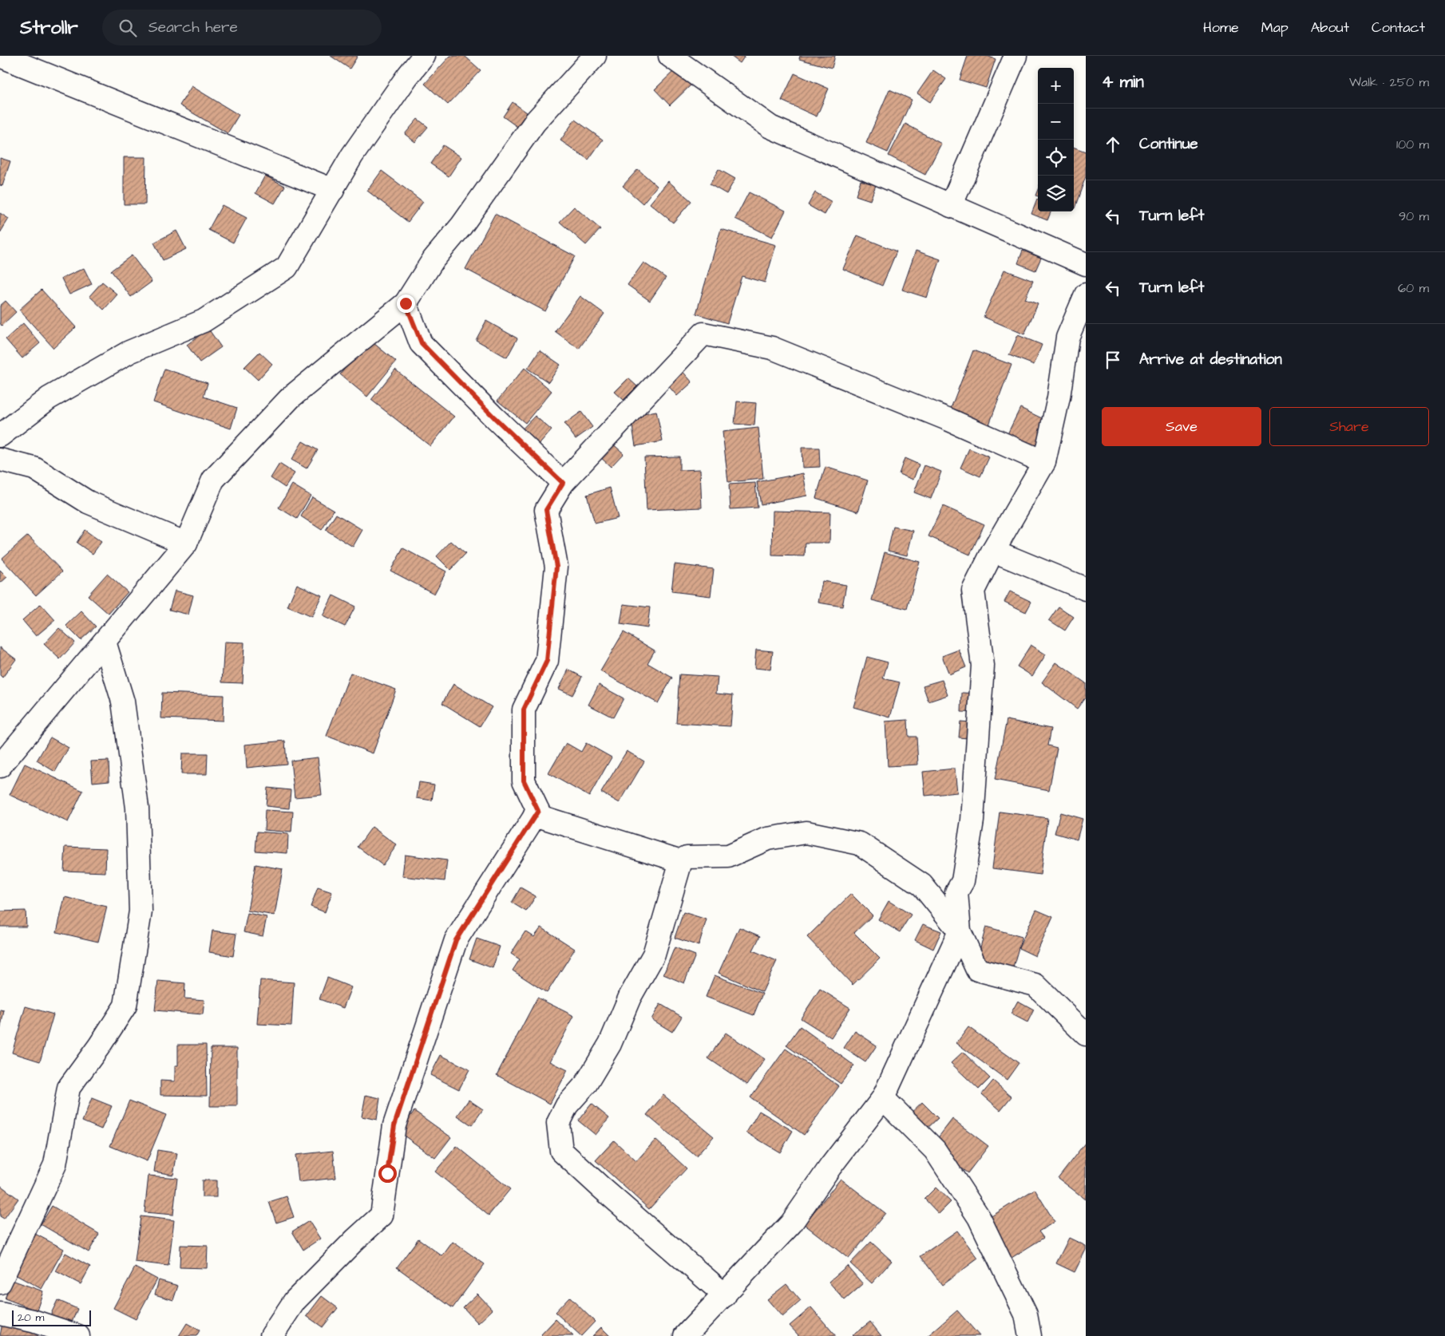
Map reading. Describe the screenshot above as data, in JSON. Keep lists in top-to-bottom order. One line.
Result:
{"scale_bar":"20 m","page":{"header":"Strollr","search":"Search here","nav":["Home","Map","About","Contact"],"heading":["4 min","Walk · 250 m"],"map_buttons":["+","−"],"list":[["Continue","100 m"],["Turn left","90 m"],["Turn left","60 m"],"Arrive at destination"],"buttons":["Save","Share"],"scale":"20 m"}}
